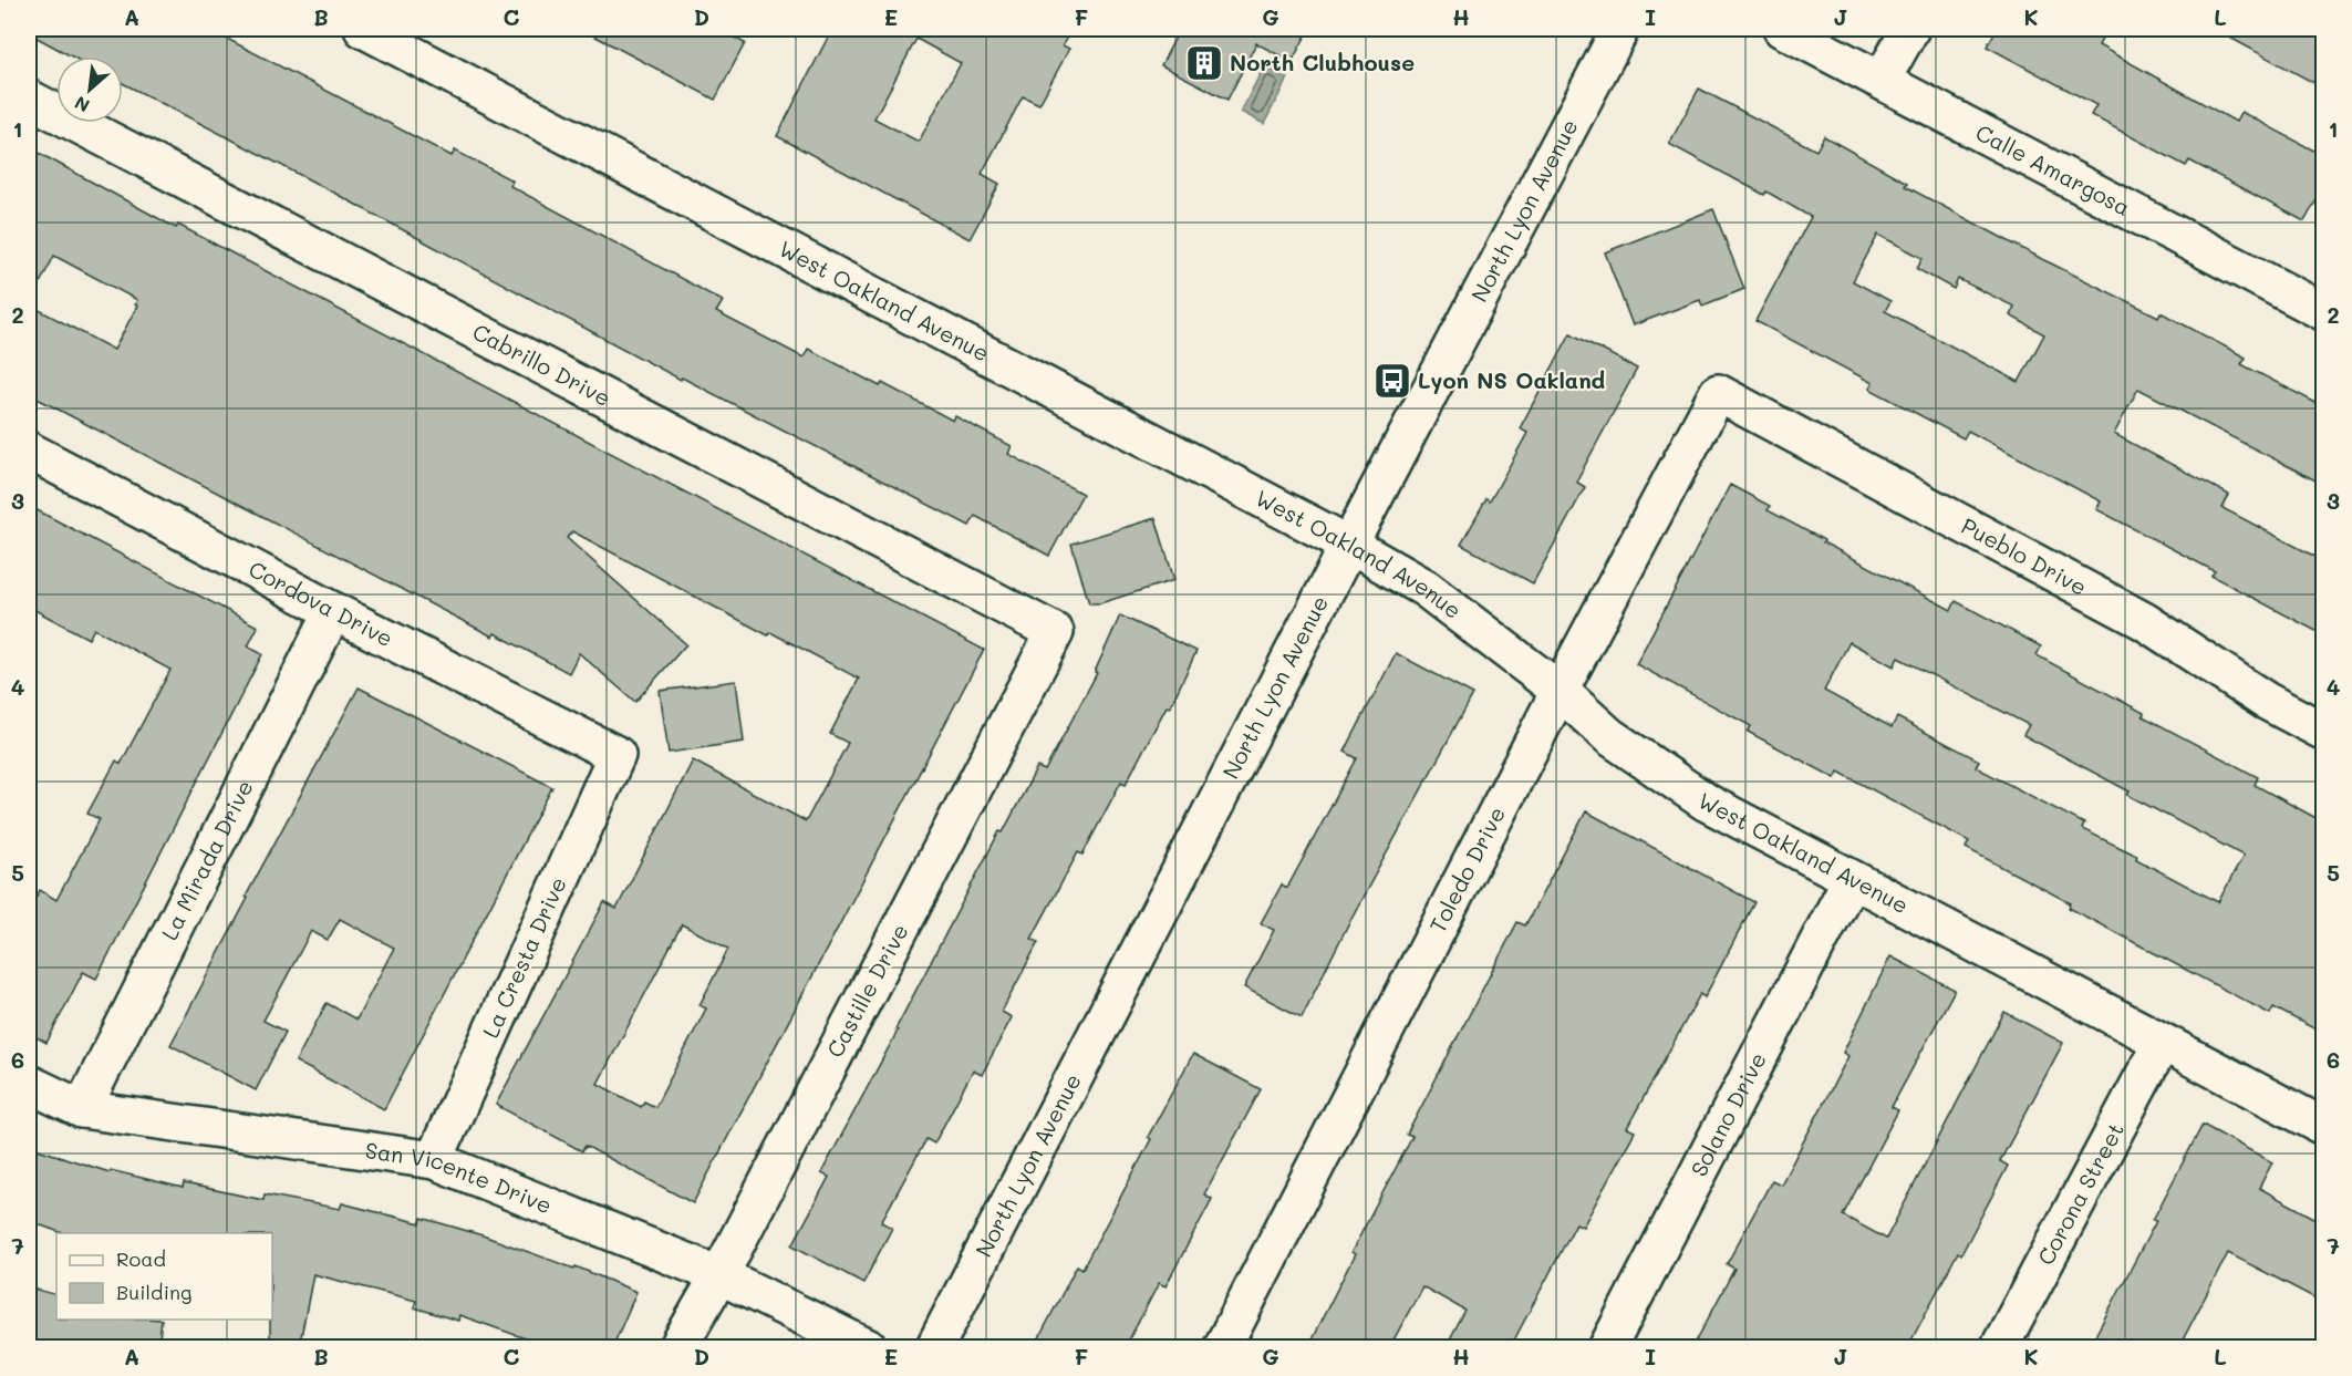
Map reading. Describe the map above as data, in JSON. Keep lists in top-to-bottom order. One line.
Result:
{"streets":{"street":["Calle Amargosa","North Lyon Avenue","West Oakland Avenue","Cabrillo Drive","Pueblo Drive","Cordova Drive","La Mirada Drive","Toledo Drive","La Cresta Drive","Castille Drive","Solano Drive","San Vicente Drive","Corona Street"]},"crossings":[["North Lyon Avenue","West Oakland Avenue"],["West Oakland Avenue","Toledo Drive"],["West Oakland Avenue","Solano Drive"],["West Oakland Avenue","Corona Street"],["Cabrillo Drive","Castille Drive"],["Pueblo Drive","Toledo Drive"],["Cordova Drive","La Mirada Drive"],["Cordova Drive","La Cresta Drive"],["La Mirada Drive","San Vicente Drive"],["La Cresta Drive","San Vicente Drive"],["Castille Drive","San Vicente Drive"]],"places":{"building":["North Clubhouse"],"bus stop":["Lyon NS Oakland"]},"legend":["Road","Building"],"north":"bottom left","grid":{"columns":["A","B","C","D","E","F","G","H","I","J","K","L"],"rows":["1","2","3","4","5","6","7"]}}
